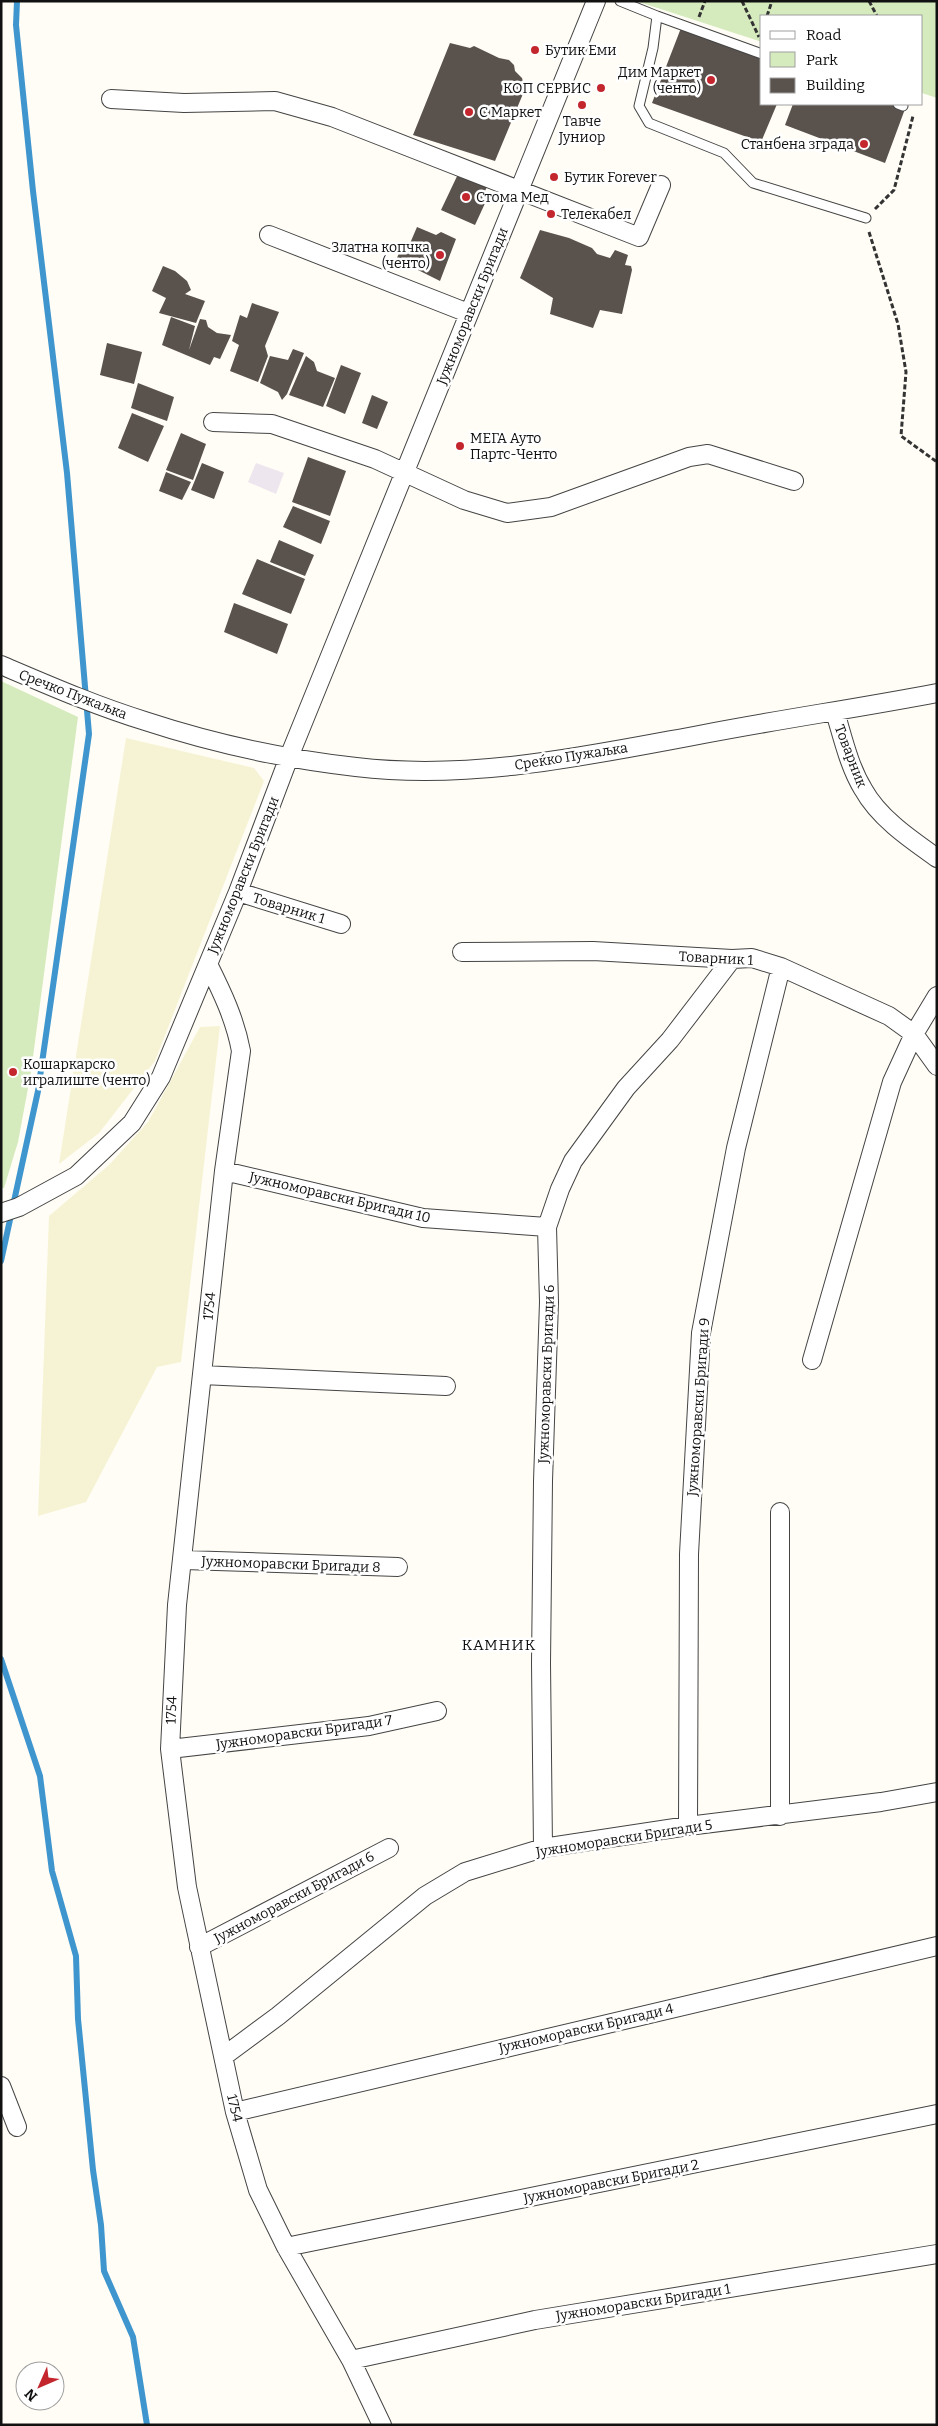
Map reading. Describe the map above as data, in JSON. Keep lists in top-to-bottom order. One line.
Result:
{"streets":{"street":["Јужноморавски Бригади","Сречко Пужаљка","Среќко Пужаљка","Товарник","Товарник 1","Јужноморавски Бригади 10","1754","Јужноморавски Бригади 6","Јужноморавски Бригади 9","Јужноморавски Бригади 8","Јужноморавски Бригади 7","Јужноморавски Бригади 5","Јужноморавски Бригади 4","Јужноморавски Бригади 2","Јужноморавски Бригади 1"]},"crossings":[["Јужноморавски Бригади","Среќко Пужаљка"],["Јужноморавски Бригади","Товарник 1"],["Јужноморавски Бригади","1754"],["Сречко Пужаљка","Среќко Пужаљка"],["Среќко Пужаљка","Товарник"],["Товарник 1","Јужноморавски Бригади 6"],["Товарник 1","Јужноморавски Бригади 9"],["Јужноморавски Бригади 10","1754"],["Јужноморавски Бригади 10","Јужноморавски Бригади 6"],["1754","Јужноморавски Бригади 6"],["1754","Јужноморавски Бригади 8"],["1754","Јужноморавски Бригади 7"],["1754","Јужноморавски Бригади 5"],["1754","Јужноморавски Бригади 4"],["1754","Јужноморавски Бригади 2"],["1754","Јужноморавски Бригади 1"],["Јужноморавски Бригади 6","Јужноморавски Бригади 5"],["Јужноморавски Бригади 9","Јужноморавски Бригади 5"]],"districts":["КАМНИК"],"places":["Бутик Еми","Дим Маркет (ченто)","КОП СЕРВИС","Тавче Јуниор","С Маркет","Станбена зграда","Бутик Forever","Стома Мед","Телекабел","Златна копчка (ченто)","МЕГА Ауто Партс-Ченто","Кошаркарско игралиште (ченто)"],"legend":["Road","Park","Building"],"north":"bottom left"}
